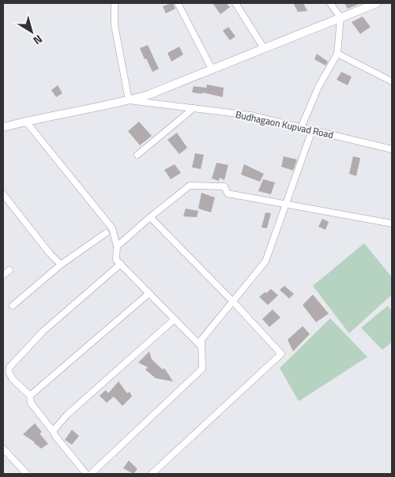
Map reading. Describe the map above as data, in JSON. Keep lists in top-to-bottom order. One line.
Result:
{"streets":{"street":["Budhagaon Kupvad Road"]},"north":"bottom right"}
